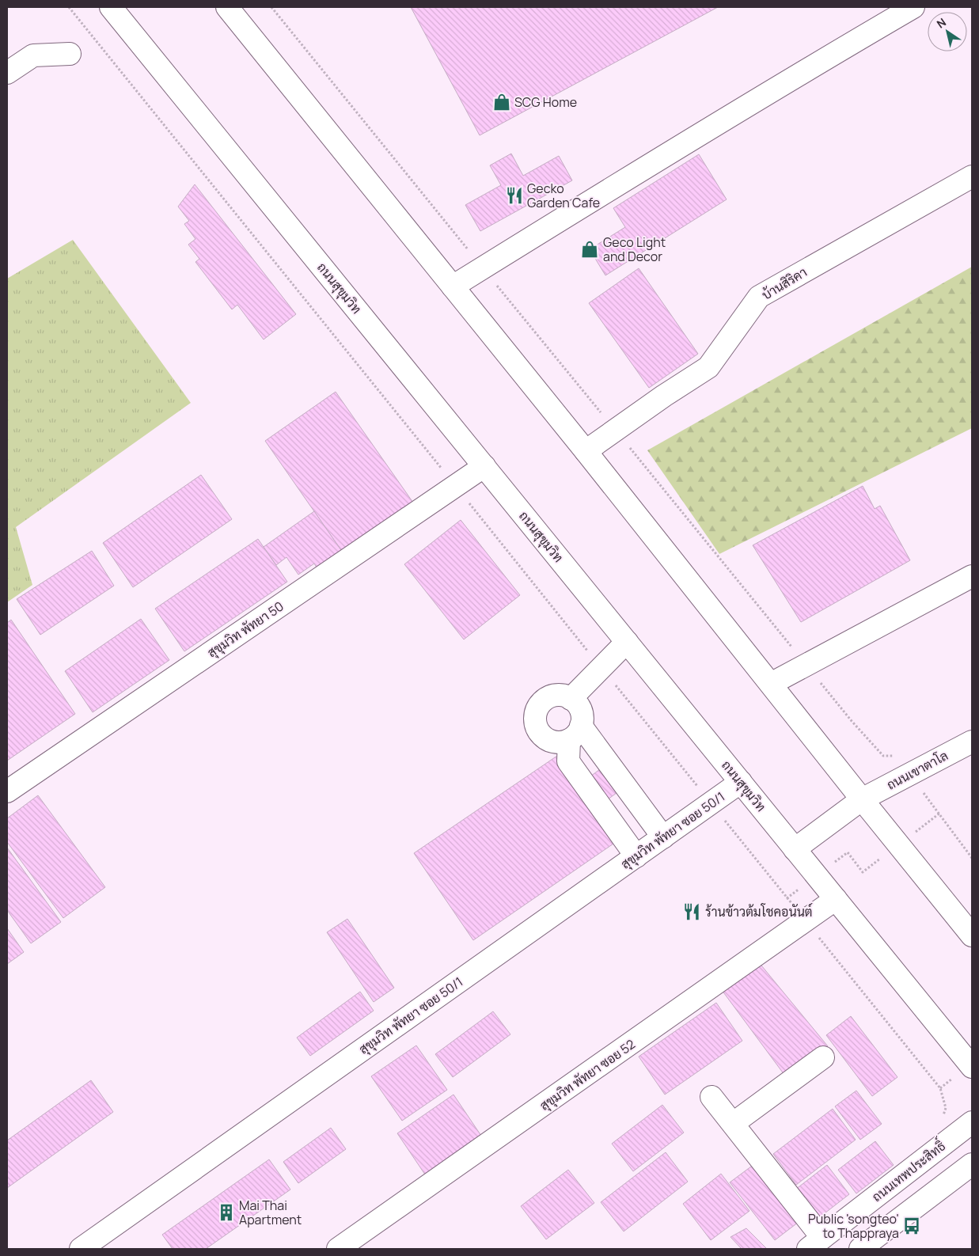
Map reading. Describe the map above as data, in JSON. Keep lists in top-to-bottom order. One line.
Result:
{"streets":{"main road":["บ้านสิริคา","ถนนสุขุมวิท","สุขุมวิท พัทยา 50","ถนนเขาตาโล","สุขุมวิท พัทยา ซอย 50/1","สุขุมวิท พัทยา ซอย 52","ถนนเทพประสิทธิ์"]},"crossings":[["ถนนสุขุมวิท","สุขุมวิท พัทยา 50"],["ถนนสุขุมวิท","ถนนเขาตาโล"],["ถนนสุขุมวิท","สุขุมวิท พัทยา ซอย 50/1"],["ถนนสุขุมวิท","สุขุมวิท พัทยา ซอย 52"]],"places":{"shop":["SCG Home","Geco Light and Decor"],"restaurant":["Gecko Garden Cafe","ร้านข้าวต้มโชคอนันต์"],"building":["Mai Thai Apartment"],"bus stop":["Public 'songteo' to Thappraya"]},"north":"top left"}
